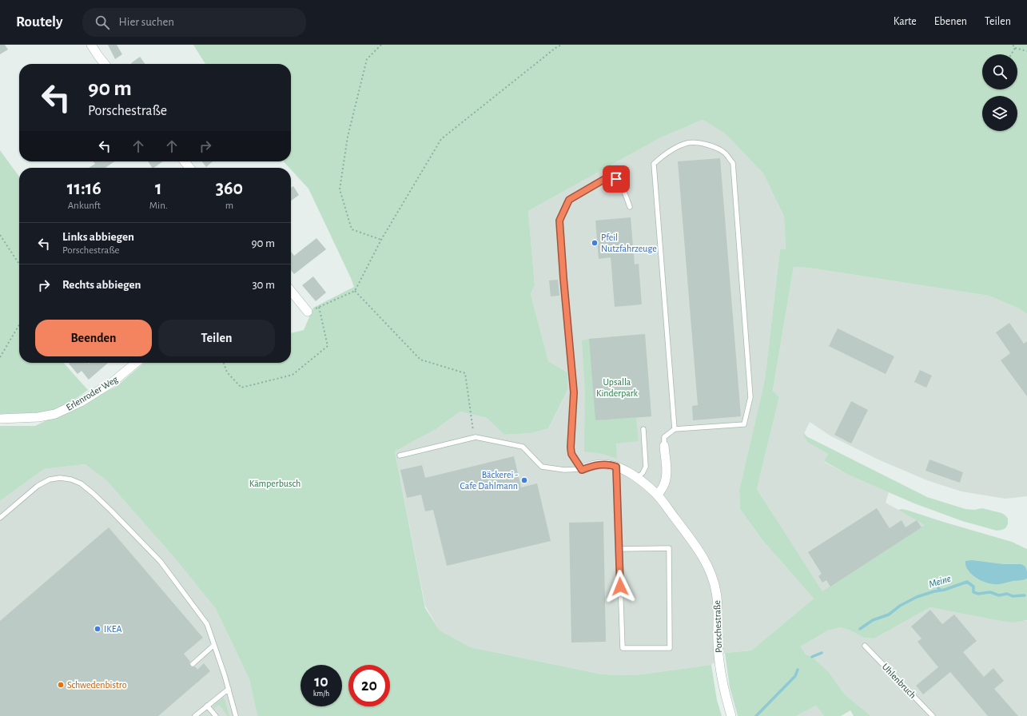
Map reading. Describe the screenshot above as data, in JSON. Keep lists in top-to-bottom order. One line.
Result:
{"streets":{"street":["Erlenroder Weg","Porschestraße"],"lane":["Uhlenbruch"]},"water":["Meine"],"parks":["Upsalla Kinderpark","Kämperbusch"],"places":["Pfeil Nutzfahrzeuge","Bäckerei - Cafe Dahlmann","IKEA","Schwedenbistro"],"page":{"header":"Routely","search":"Hier suchen","nav":["Karte","Ebenen","Teilen"],"turn":["90 m","Porschestraße"],"eta":["11:16","Ankunft","1","Min.","360","m"],"list":[{"name":"Links abbiegen","note":"Porschestraße","value":"90 m"},{"name":"Rechts abbiegen","value":"30 m"}],"buttons":["Beenden","Teilen"],"speed":"10 km/h","limit":"20"}}
